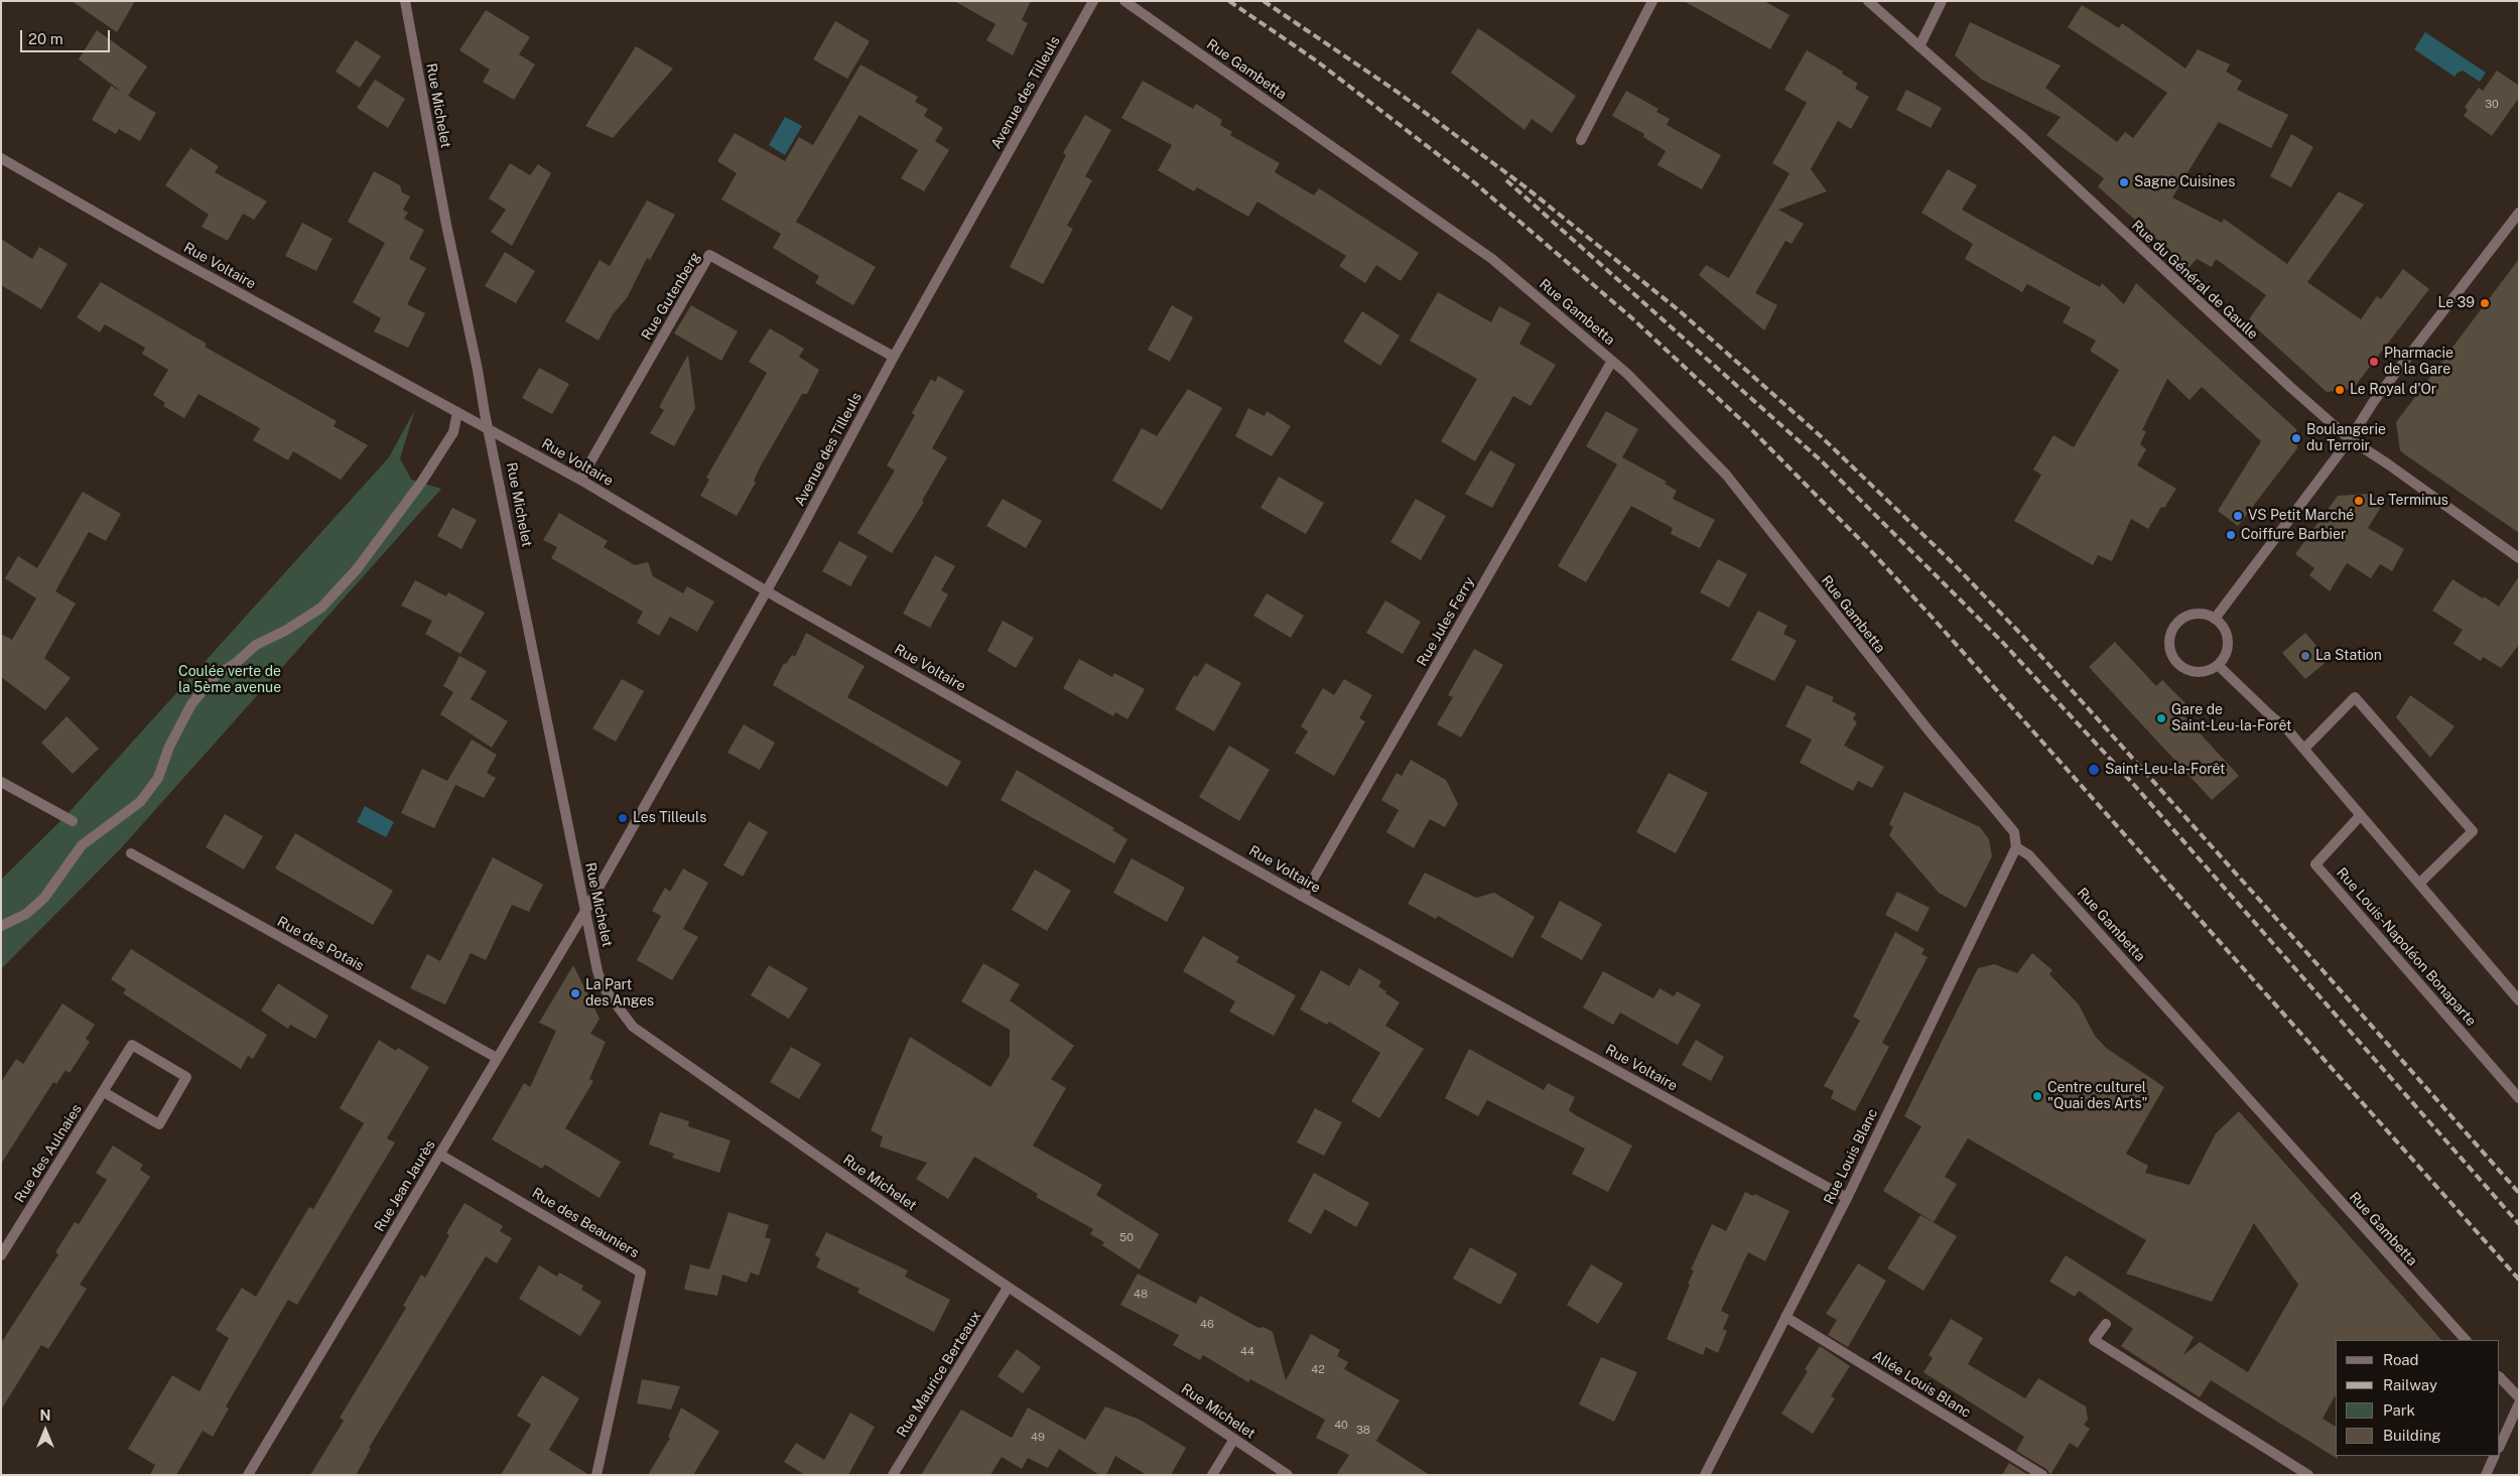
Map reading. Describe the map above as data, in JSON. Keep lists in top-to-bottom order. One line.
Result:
{"streets":{"street":["Rue Gambetta","Avenue des Tilleuls","Rue Michelet","Rue Voltaire","Rue du Général de Gaulle","Rue Gutenberg","Rue Jules Ferry","Rue des Potais","Rue Louis-Napoléon Bonaparte","Rue des Aulnaies","Rue Louis Blanc","Rue Jean Jaurès","Rue des Beauniers","Rue Maurice Berteaux","Allée Louis Blanc"]},"crossings":[["Rue Gambetta","Rue Jules Ferry"],["Rue Gambetta","Rue Louis Blanc"],["Avenue des Tilleuls","Rue Michelet"],["Avenue des Tilleuls","Rue Voltaire"],["Avenue des Tilleuls","Rue Gutenberg"],["Avenue des Tilleuls","Rue Jean Jaurès"],["Rue Michelet","Rue Voltaire"],["Rue Michelet","Rue Jean Jaurès"],["Rue Michelet","Rue Maurice Berteaux"],["Rue Voltaire","Rue Gutenberg"],["Rue Voltaire","Rue Jules Ferry"],["Rue Voltaire","Rue Louis Blanc"],["Rue des Potais","Rue Jean Jaurès"],["Rue Louis Blanc","Allée Louis Blanc"],["Rue Jean Jaurès","Rue des Beauniers"]],"parks":["Coulée verte de la 5ème avenue"],"places":["Sagne Cuisines","Le 39","Pharmacie de la Gare","Le Royal d'Or","Boulangerie du Terroir","Le Terminus","VS Petit Marché","Coiffure Barbier","La Station","Gare de Saint-Leu-la-Forêt","Saint-Leu-la-Forêt","Les Tilleuls","La Part des Anges","Centre culturel \"Quai des Arts\""],"house_numbers":["30","50","48","46","44","42","40","38","49"],"legend":["Road","Railway","Park","Building"],"scale_bar":"20 m","north":"top"}
